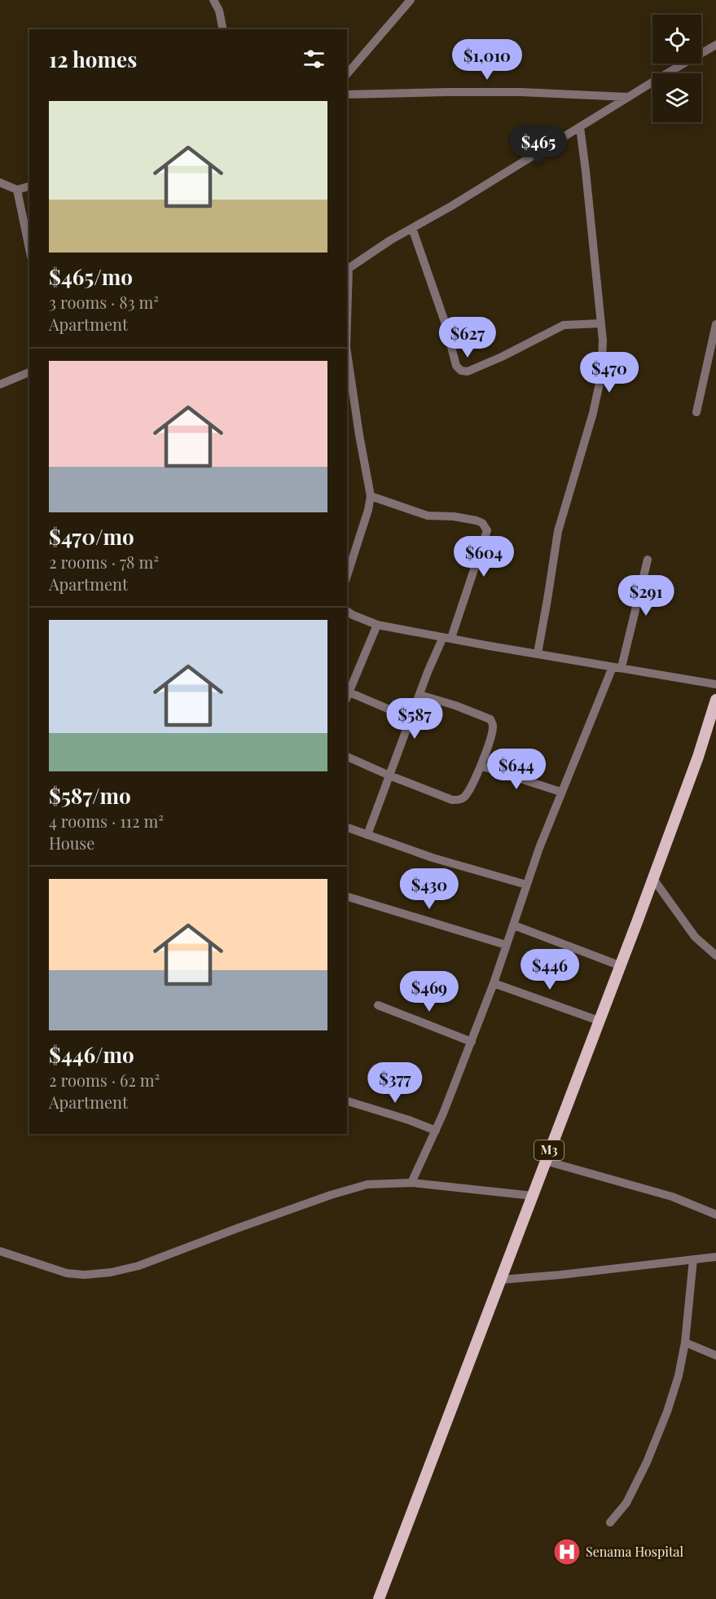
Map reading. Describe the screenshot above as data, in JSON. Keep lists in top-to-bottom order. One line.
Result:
{"streets":{"main road":["M3"]},"places":{"hospital":["Senama Hospital"]},"page":{"heading":"12 homes","price":["$1,010","$465","$627","$470","$604","$291","$587","$644","$430","$446","$469","$377"],"list":[{"name":"$465/mo","note":"3 rooms · 83 m² · Apartment"},{"name":"$470/mo","note":"2 rooms · 78 m² · Apartment"},{"name":"$587/mo","note":"4 rooms · 112 m² · House"},{"name":"$446/mo","note":"2 rooms · 62 m² · Apartment"}]}}
